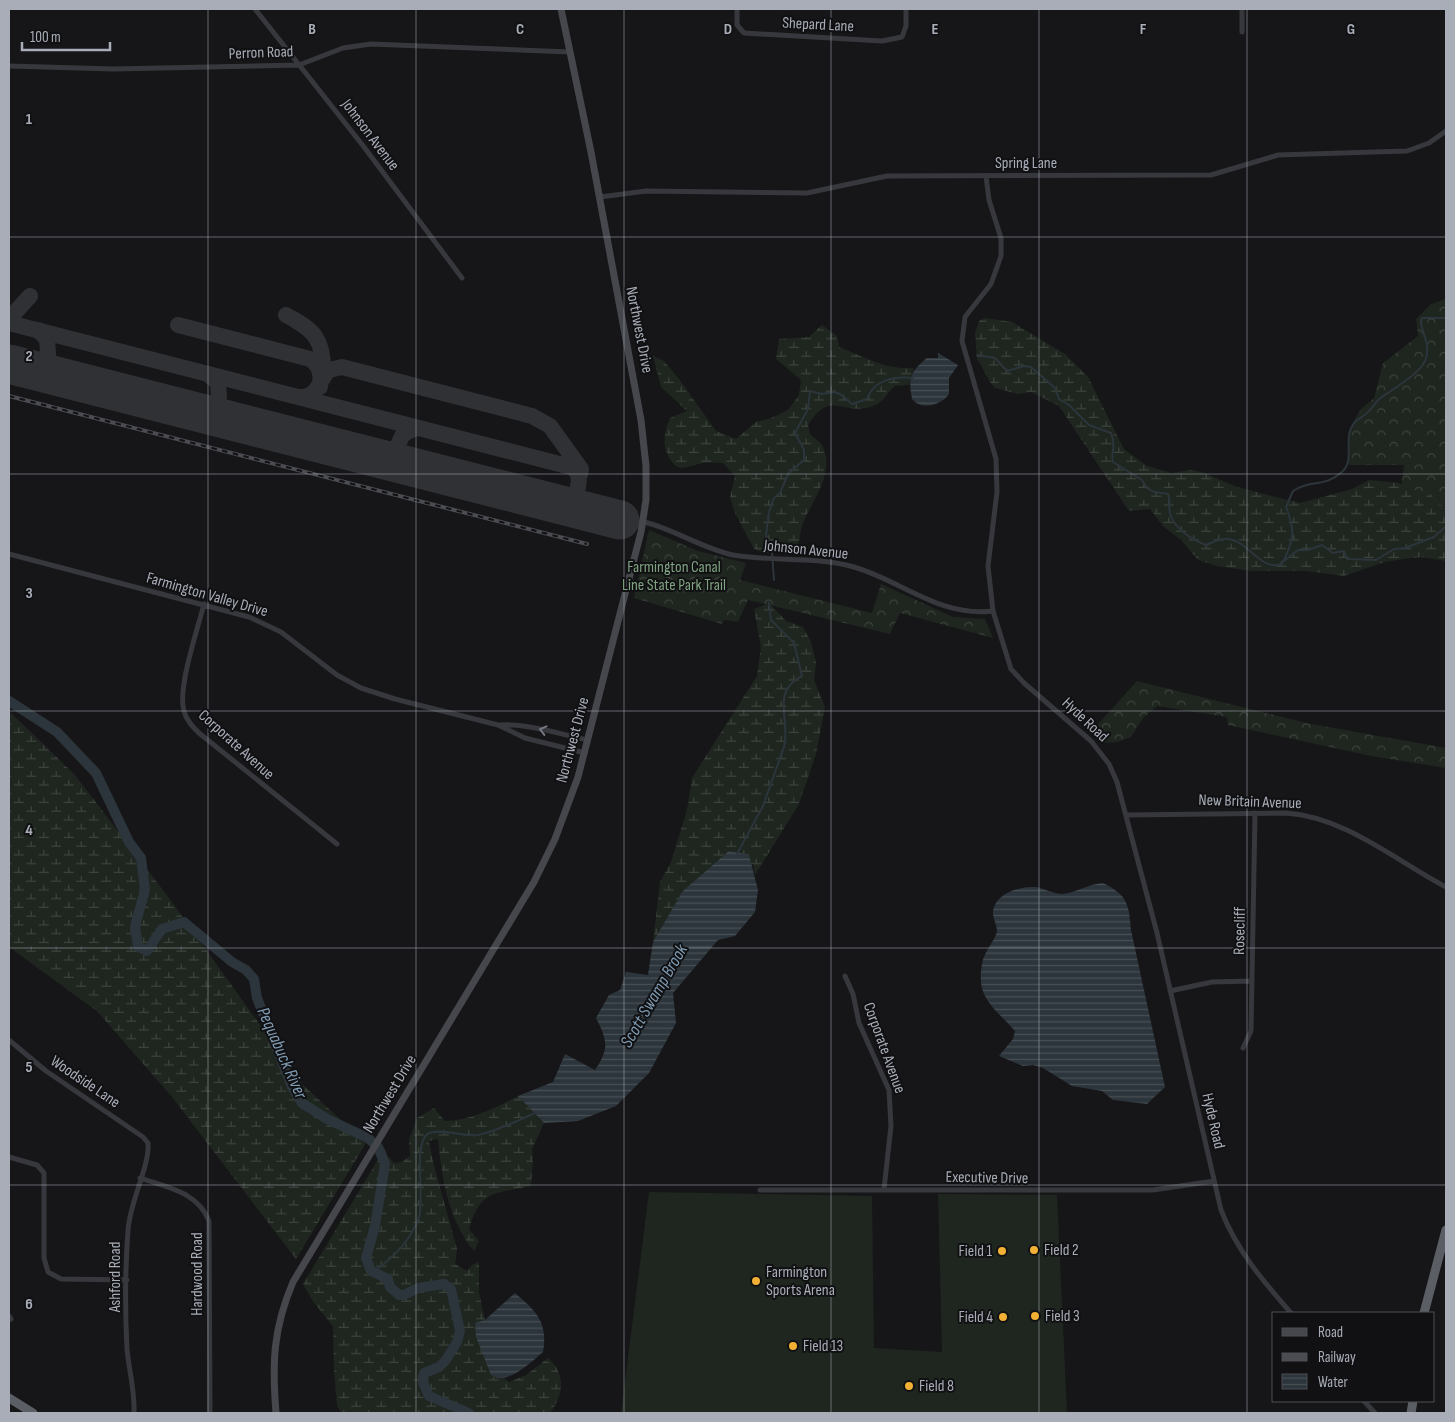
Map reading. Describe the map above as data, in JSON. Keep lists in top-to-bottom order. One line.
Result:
{"streets":{"main road":["Northwest Drive"],"street":["Shepard Lane","Perron Road","Johnson Avenue","Spring Lane","Farmington Valley Drive","Hyde Road","Corporate Avenue","New Britain Avenue","Rosecliff","Woodside Lane","Executive Drive","Hardwood Road","Ashford Road"]},"crossings":[["Perron Road","Johnson Avenue"],["Perron Road","Northwest Drive"],["Johnson Avenue","Northwest Drive"],["Johnson Avenue","Hyde Road"],["Spring Lane","Northwest Drive"],["Spring Lane","Hyde Road"],["Northwest Drive","Farmington Valley Drive"],["Farmington Valley Drive","Corporate Avenue"],["Hyde Road","New Britain Avenue"],["Hyde Road","Executive Drive"],["Corporate Avenue","Executive Drive"],["New Britain Avenue","Rosecliff"],["Woodside Lane","Ashford Road"],["Hardwood Road","Ashford Road"]],"water":["Scott Swamp Brook","Pequabuck River"],"parks":["Farmington Canal Line State Park Trail"],"places":["Field 2","Field 1","Farmington Sports Arena","Field 3","Field 4","Field 13","Field 8"],"legend":["Road","Railway","Water"],"scale_bar":"100 m","grid":{"columns":["B","C","D","E","F","G"],"rows":["1","2","3","4","5","6"]}}
